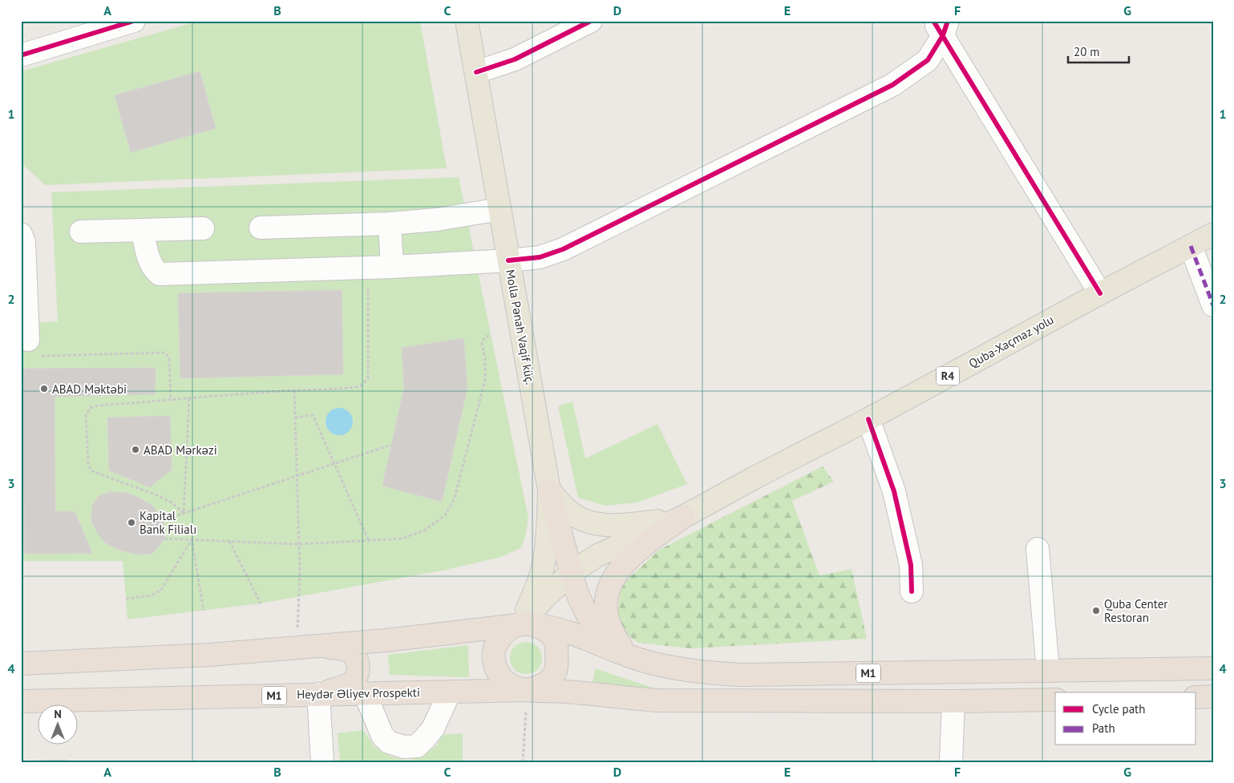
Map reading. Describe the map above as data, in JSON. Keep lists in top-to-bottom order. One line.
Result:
{"streets":{"highway":["M1","Heydər Əliyev Prospekti"],"main road":["Molla Pənah Vaqif küç.","Quba-Xaçmaz yolu","R4"]},"crossings":[["Molla Pənah Vaqif küç.","Quba-Xaçmaz yolu"],["Molla Pənah Vaqif küç.","M1"],["Molla Pənah Vaqif küç.","Heydər Əliyev Prospekti"],["Quba-Xaçmaz yolu","M1"],["Quba-Xaçmaz yolu","Heydər Əliyev Prospekti"],["M1","Heydər Əliyev Prospekti"]],"places":["ABAD Məktəbi","ABAD Mərkəzi","Kapital Bank Filialı","Quba Center Restoran"],"legend":["Cycle path","Path"],"scale_bar":"20 m","north":"top","grid":{"columns":["A","B","C","D","E","F","G"],"rows":["1","2","3","4"]}}
